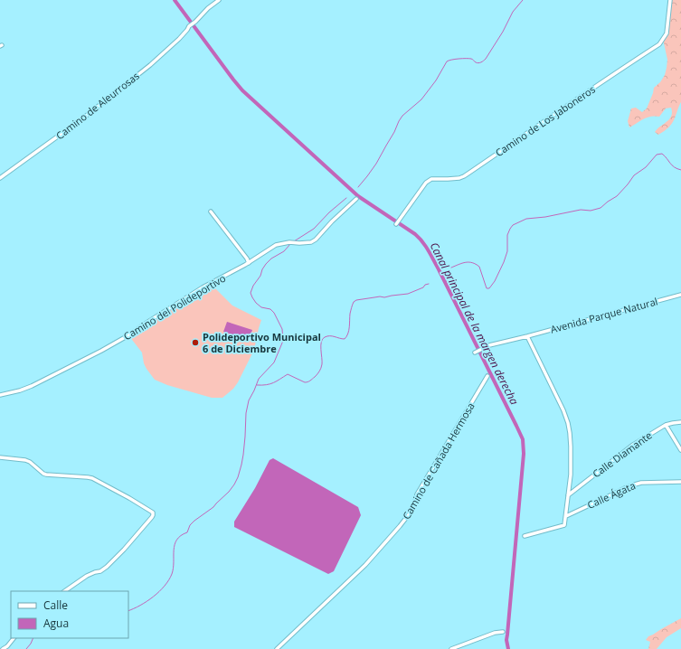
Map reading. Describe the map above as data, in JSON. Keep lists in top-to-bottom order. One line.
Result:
{"streets":{"street":["Camino de Aleurrosas","Camino de Los Jaboneros","Camino del Polideportivo","Avenida Parque Natural","Calle Diamante","Camino de Cañada Hermosa","Calle Ágata"]},"water":["Canal principal de la margen derecha"],"places":["Polideportivo Municipal 6 de Diciembre"],"legend":["Calle","Agua"]}
